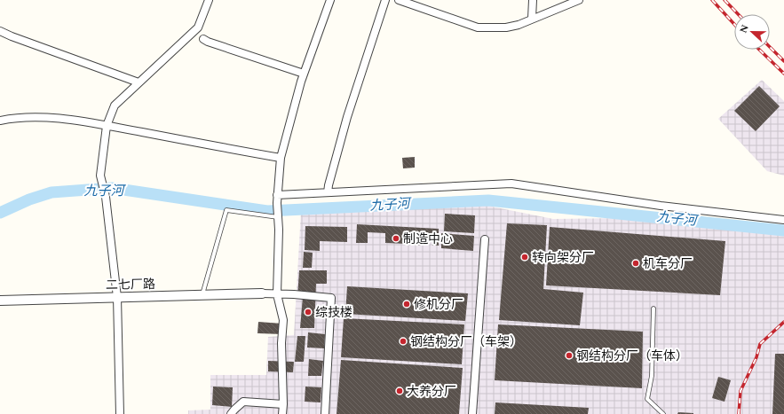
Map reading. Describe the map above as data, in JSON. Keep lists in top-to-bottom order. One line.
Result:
{"streets":{"street":["二七厂路"]},"water":["九子河"],"places":["制造中心","转向架分厂","机车分厂","修机分厂","综技楼","钢结构分厂（车架）","钢结构分厂（车体）","大养分厂"],"north":"left"}
